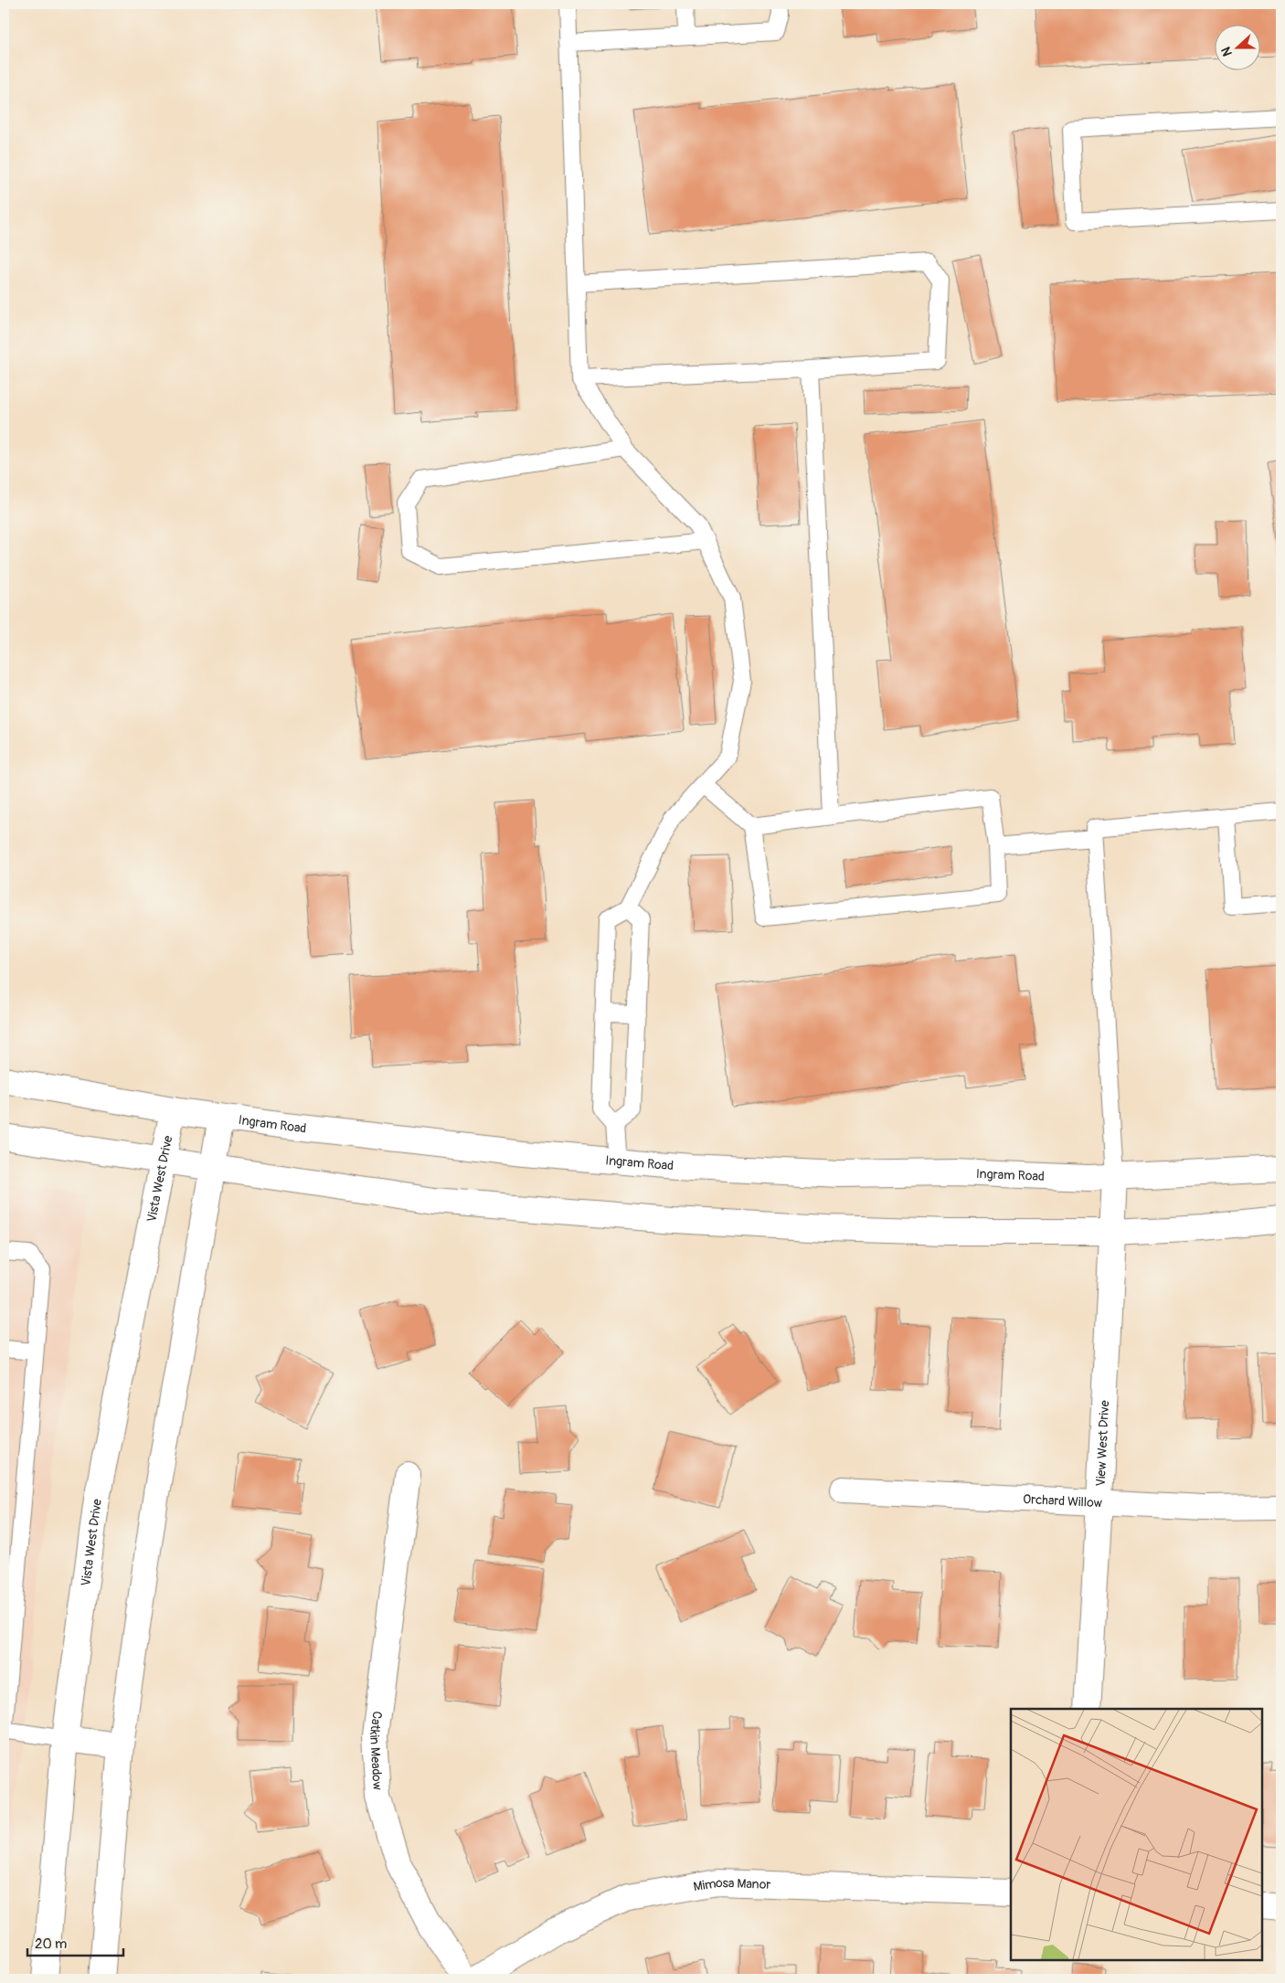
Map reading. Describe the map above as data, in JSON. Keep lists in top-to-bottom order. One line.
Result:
{"streets":{"street":["Ingram Road","Vista West Drive","View West Drive","Orchard Willow","Catkin Meadow","Mimosa Manor"]},"crossings":[["Ingram Road","Vista West Drive"],["Ingram Road","View West Drive"],["View West Drive","Orchard Willow"]],"scale_bar":"20 m","north":"left"}
